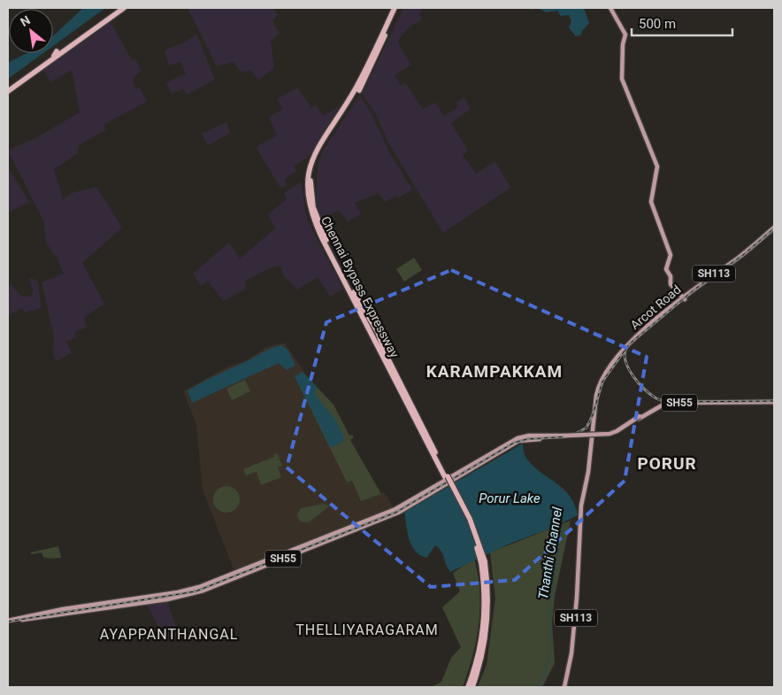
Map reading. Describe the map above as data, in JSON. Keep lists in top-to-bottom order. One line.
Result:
{"streets":{"highway":["Chennai Bypass Expressway"],"main road":["SH113","Arcot Road","SH55"]},"districts":["KARAMPAKKAM","PORUR","THELLIYARAGARAM","AYAPPANTHANGAL"],"water":["Porur Lake","Thanthi Channel"],"scale_bar":"500 m","north":"top left"}
